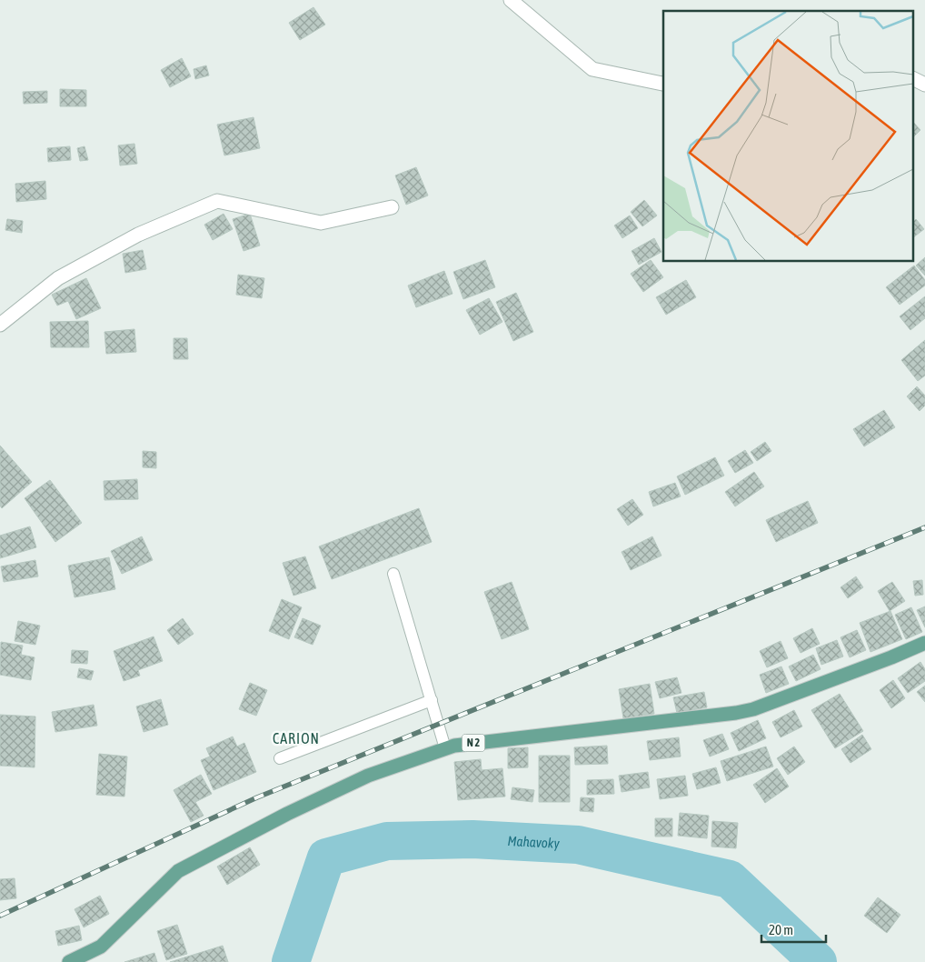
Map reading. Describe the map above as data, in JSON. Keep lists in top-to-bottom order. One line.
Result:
{"streets":{"main road":["N 2"]},"districts":["CARION"],"water":["Mahavoky"],"scale_bar":"20 m"}
